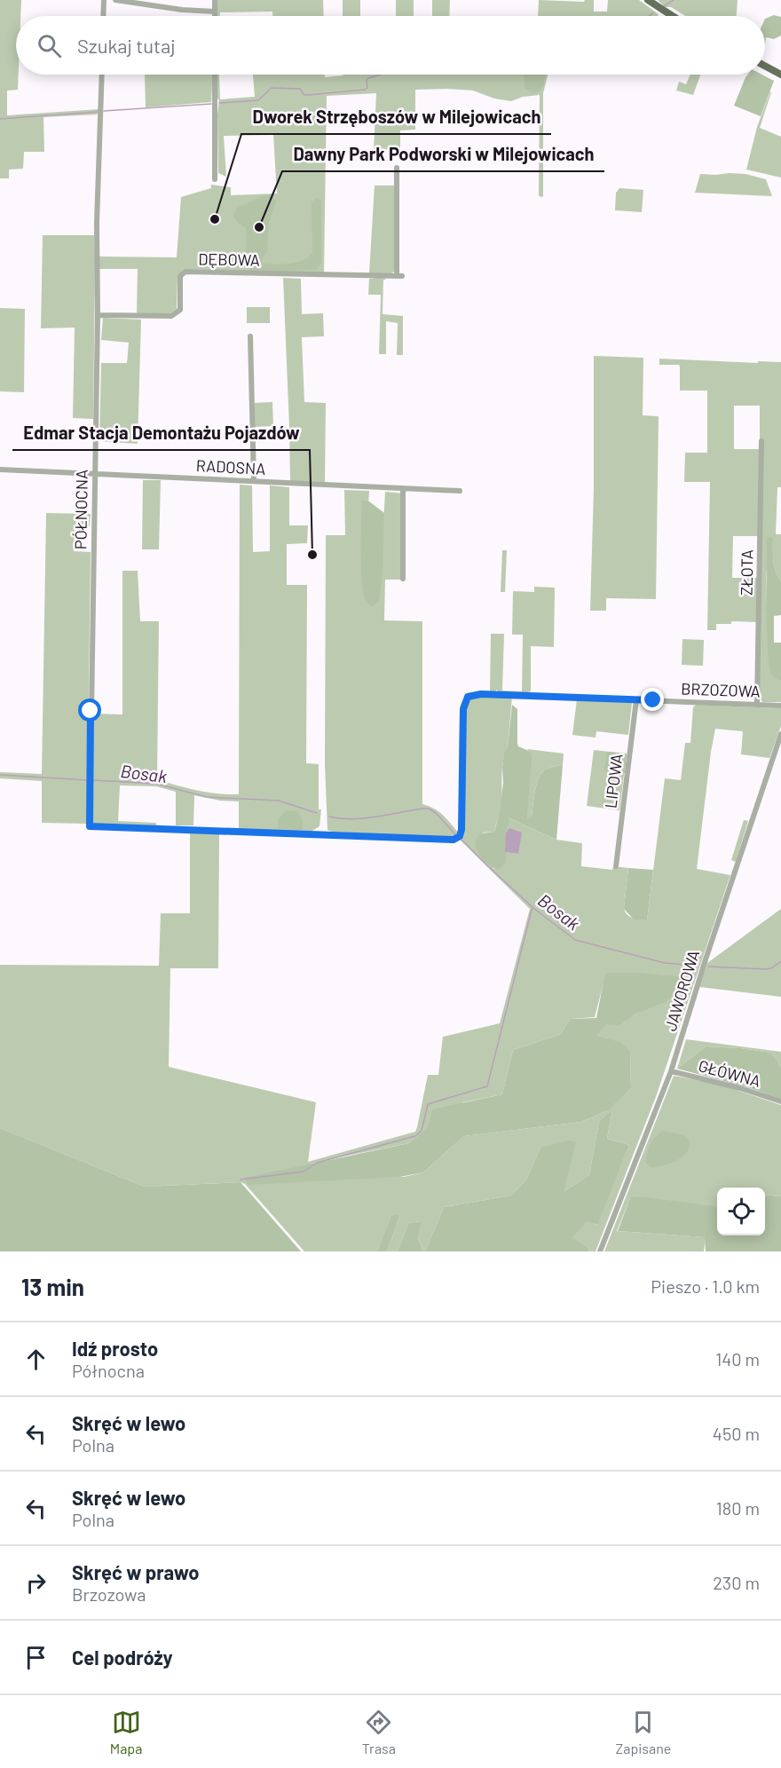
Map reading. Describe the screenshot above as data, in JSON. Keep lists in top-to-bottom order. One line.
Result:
{"streets":{"street":["DĘBOWA","RADOSNA","PÓŁNOCNA","ZŁOTA","BRZOZOWA","LIPOWA","JAWOROWA","GŁÓWNA"]},"crossings":[["DĘBOWA","PÓŁNOCNA"],["RADOSNA","PÓŁNOCNA"],["PÓŁNOCNA","BRZOZOWA"],["ZŁOTA","BRZOZOWA"],["BRZOZOWA","LIPOWA"],["JAWOROWA","GŁÓWNA"]],"water":["Bosak"],"places":["Dworek Strzęboszów w Milejowicach","Dawny Park Podworski w Milejowicach","Edmar Stacja Demontażu Pojazdów"],"page":{"search":"Szukaj tutaj","heading":["13 min","Pieszo · 1.0 km"],"list":[["Idź prosto","Północna","140 m"],["Skręć w lewo","Polna","450 m"],["Skręć w lewo","Polna","180 m"],["Skręć w prawo","Brzozowa","230 m"],"Cel podróży"],"nav":["Mapa","Trasa","Zapisane"]}}
